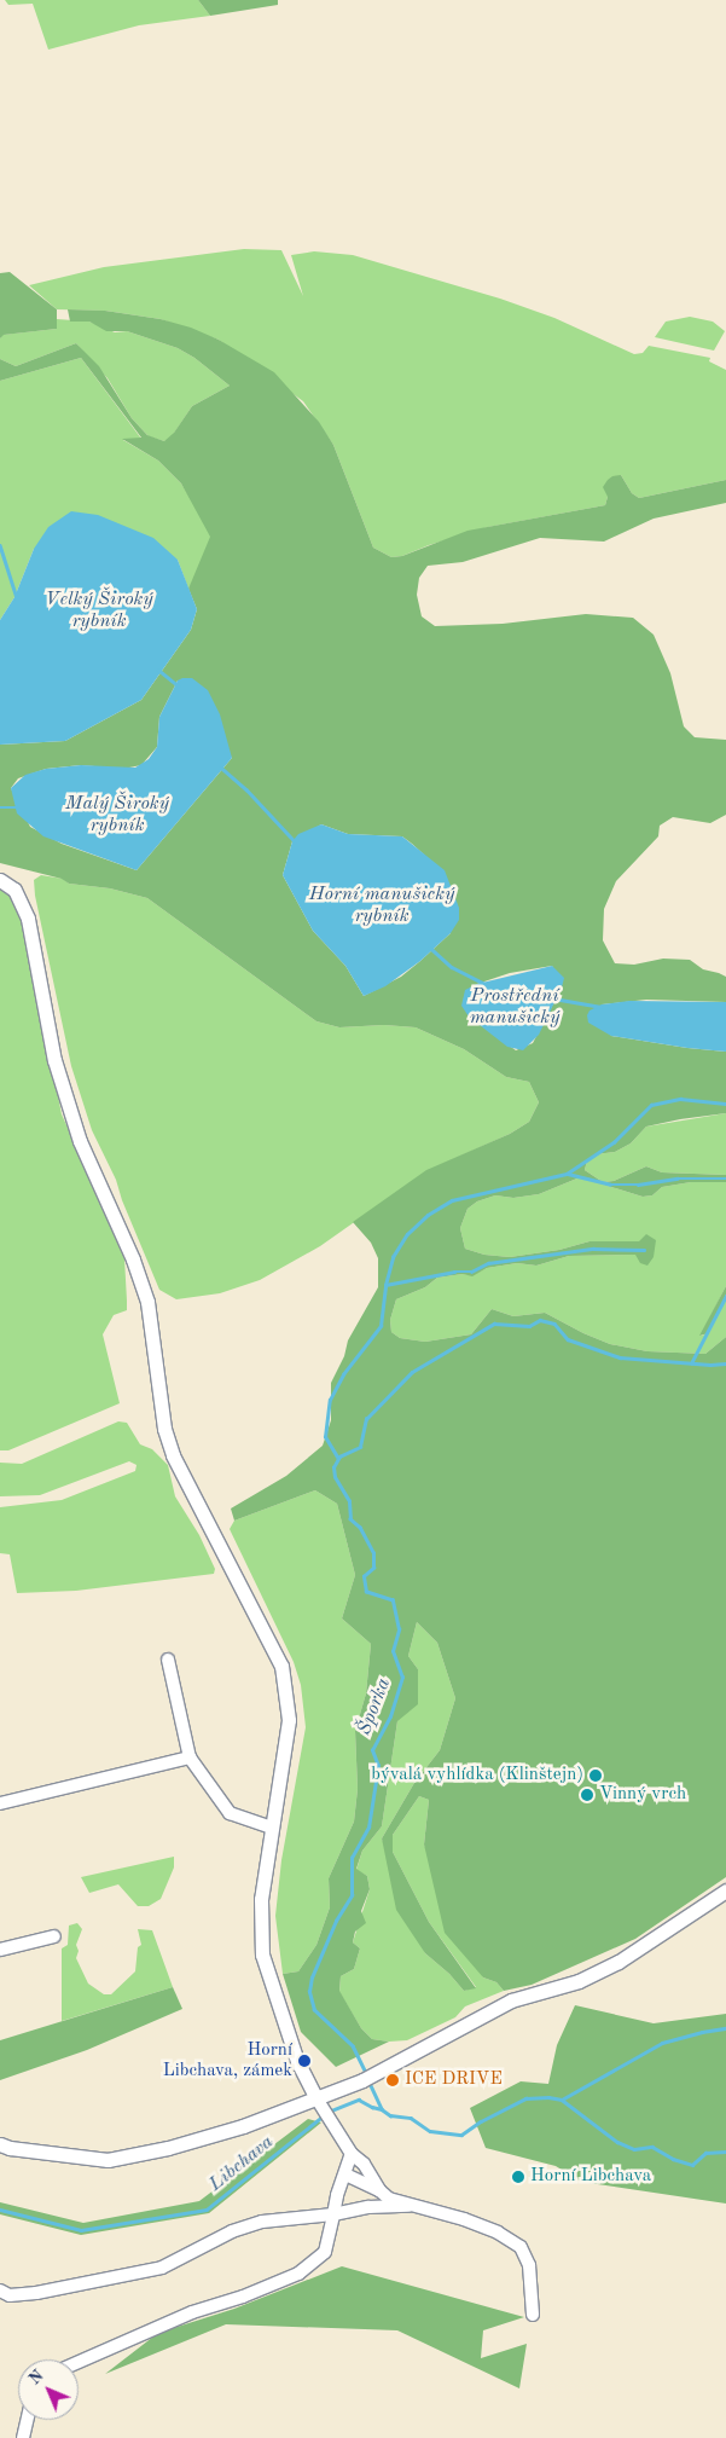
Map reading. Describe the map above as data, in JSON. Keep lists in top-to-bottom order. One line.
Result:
{"water":["Velký Široký rybník","Malý Široký rybník","Horní manušický rybník","Prostřední manušický","Šporka","Libchava"],"places":["bývalá vyhlídka (Klinštejn)","Vinný vrch","Horní Libchava, zámek","ICE DRIVE","Horní Libchava"],"north":"top left"}
